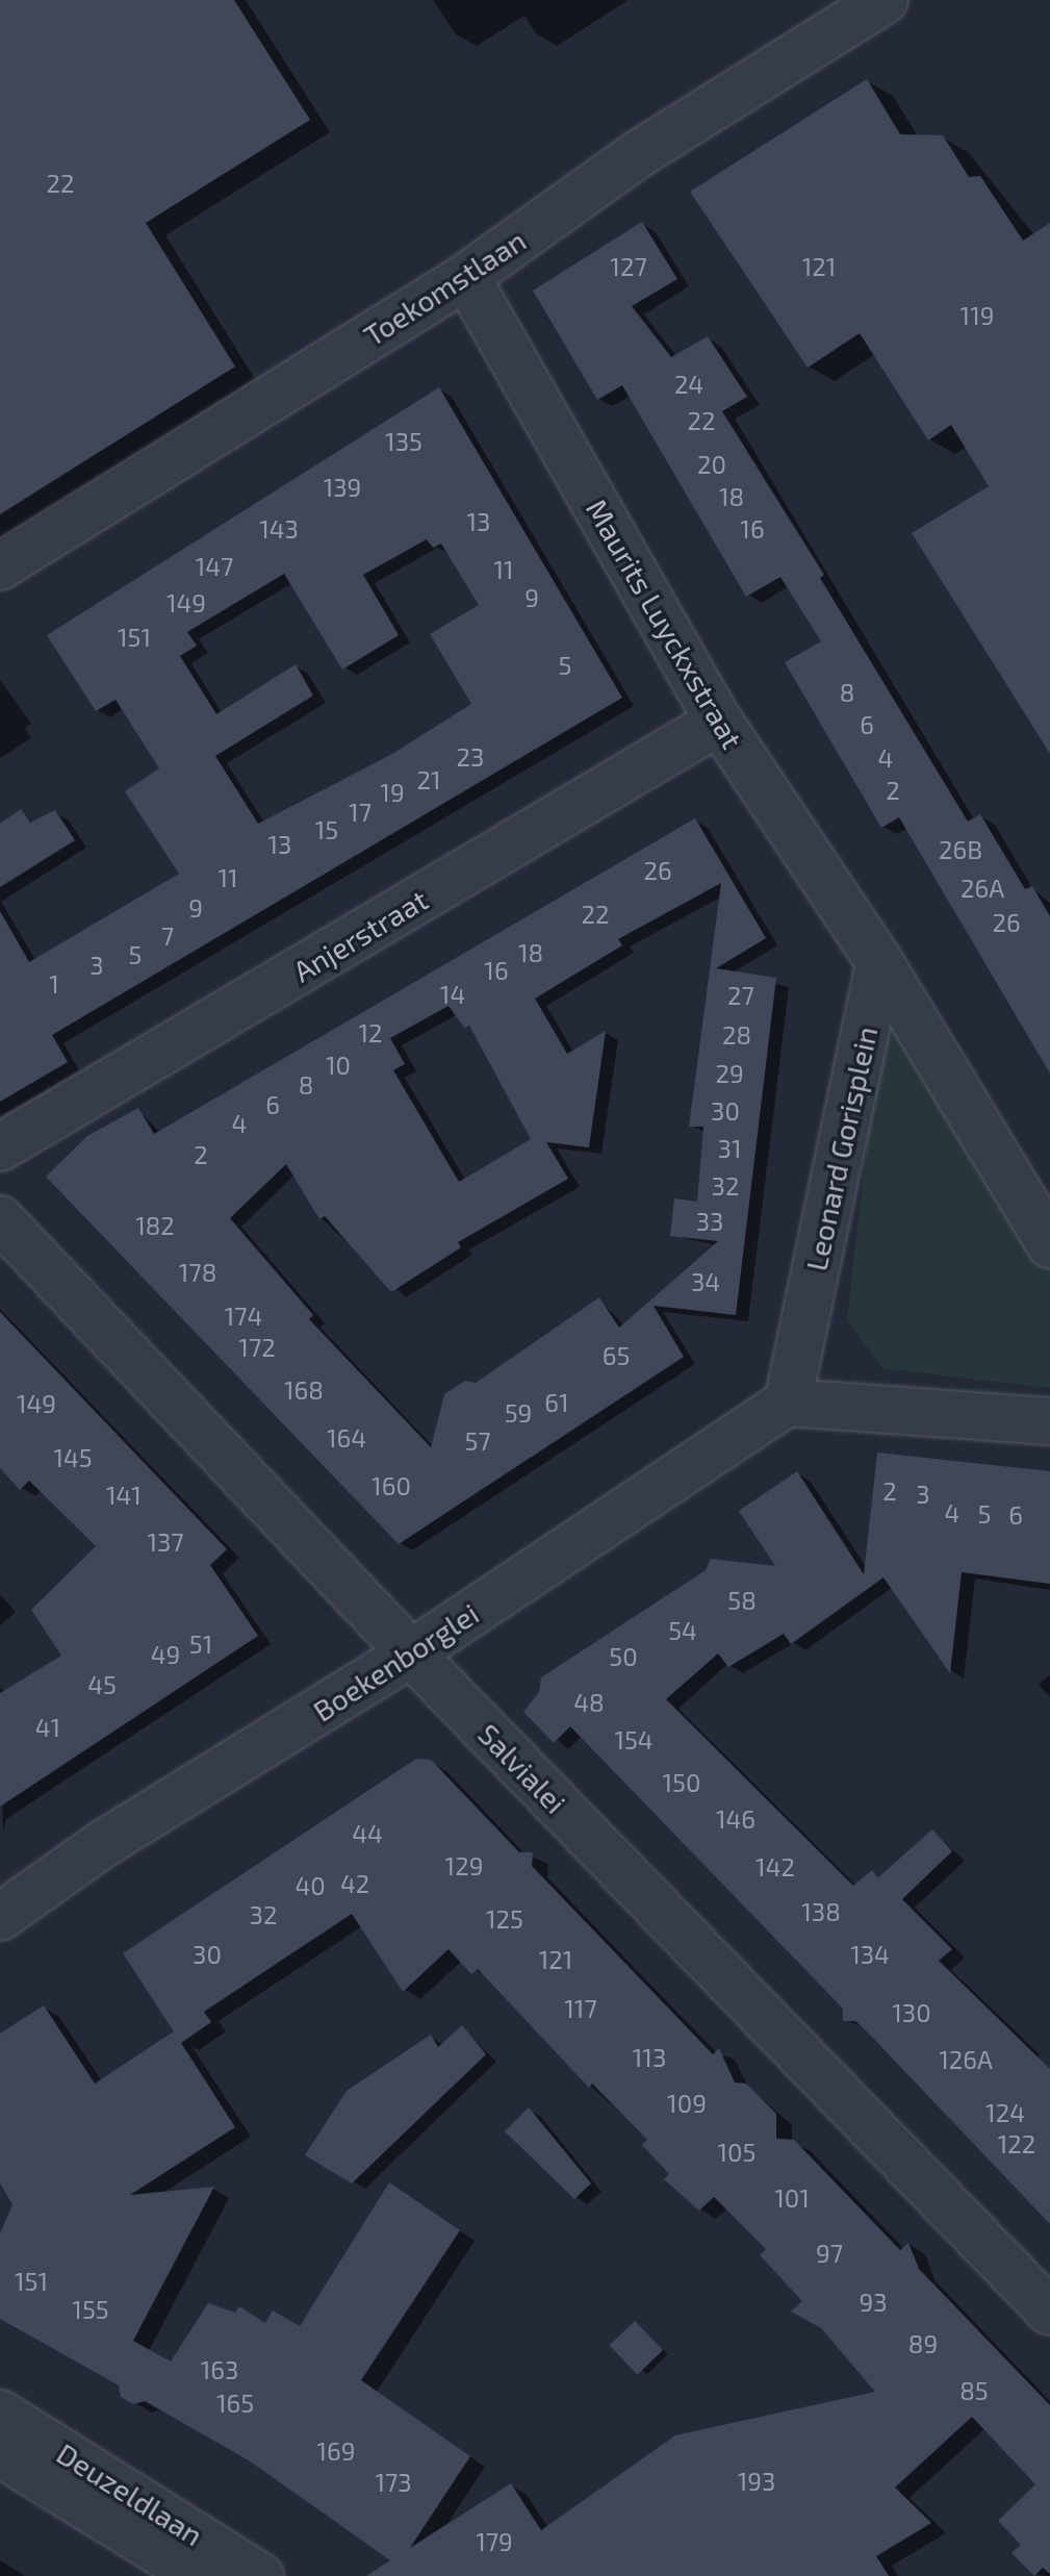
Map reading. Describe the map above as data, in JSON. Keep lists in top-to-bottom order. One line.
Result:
{"streets":{"street":["Toekomstlaan","Maurits Luyckxstraat","Anjerstraat","Leonard Gorisplein","Boekenborglei","Salvialei","Deuzeldlaan"]},"crossings":[["Toekomstlaan","Maurits Luyckxstraat"],["Maurits Luyckxstraat","Anjerstraat"],["Maurits Luyckxstraat","Leonard Gorisplein"],["Leonard Gorisplein","Boekenborglei"],["Boekenborglei","Salvialei"]],"house_numbers":["22","127","121","119","24","22","135","20","139","18","13","143","16","147","11","9","149","151","5","8","6","23","4","21","2","19","17","15","13","26B","26","11","26A","9","22","26","7","18","5","3","16","1","14","27","12","28","10","29","8","6","30","4","31","2","32","33","182","178","34","174","172","65","168","61","149","59","164","57","145","160","2","3","141","4","5","6","137","58","54","51","49","50","45","48","41","154","150","146","44","129","142","42","40","138","32","125","30","134","121","117","130","113","126A","109","124","122","105","101","97","151","93","155","89","163","85","165","169","193","173","179"]}
